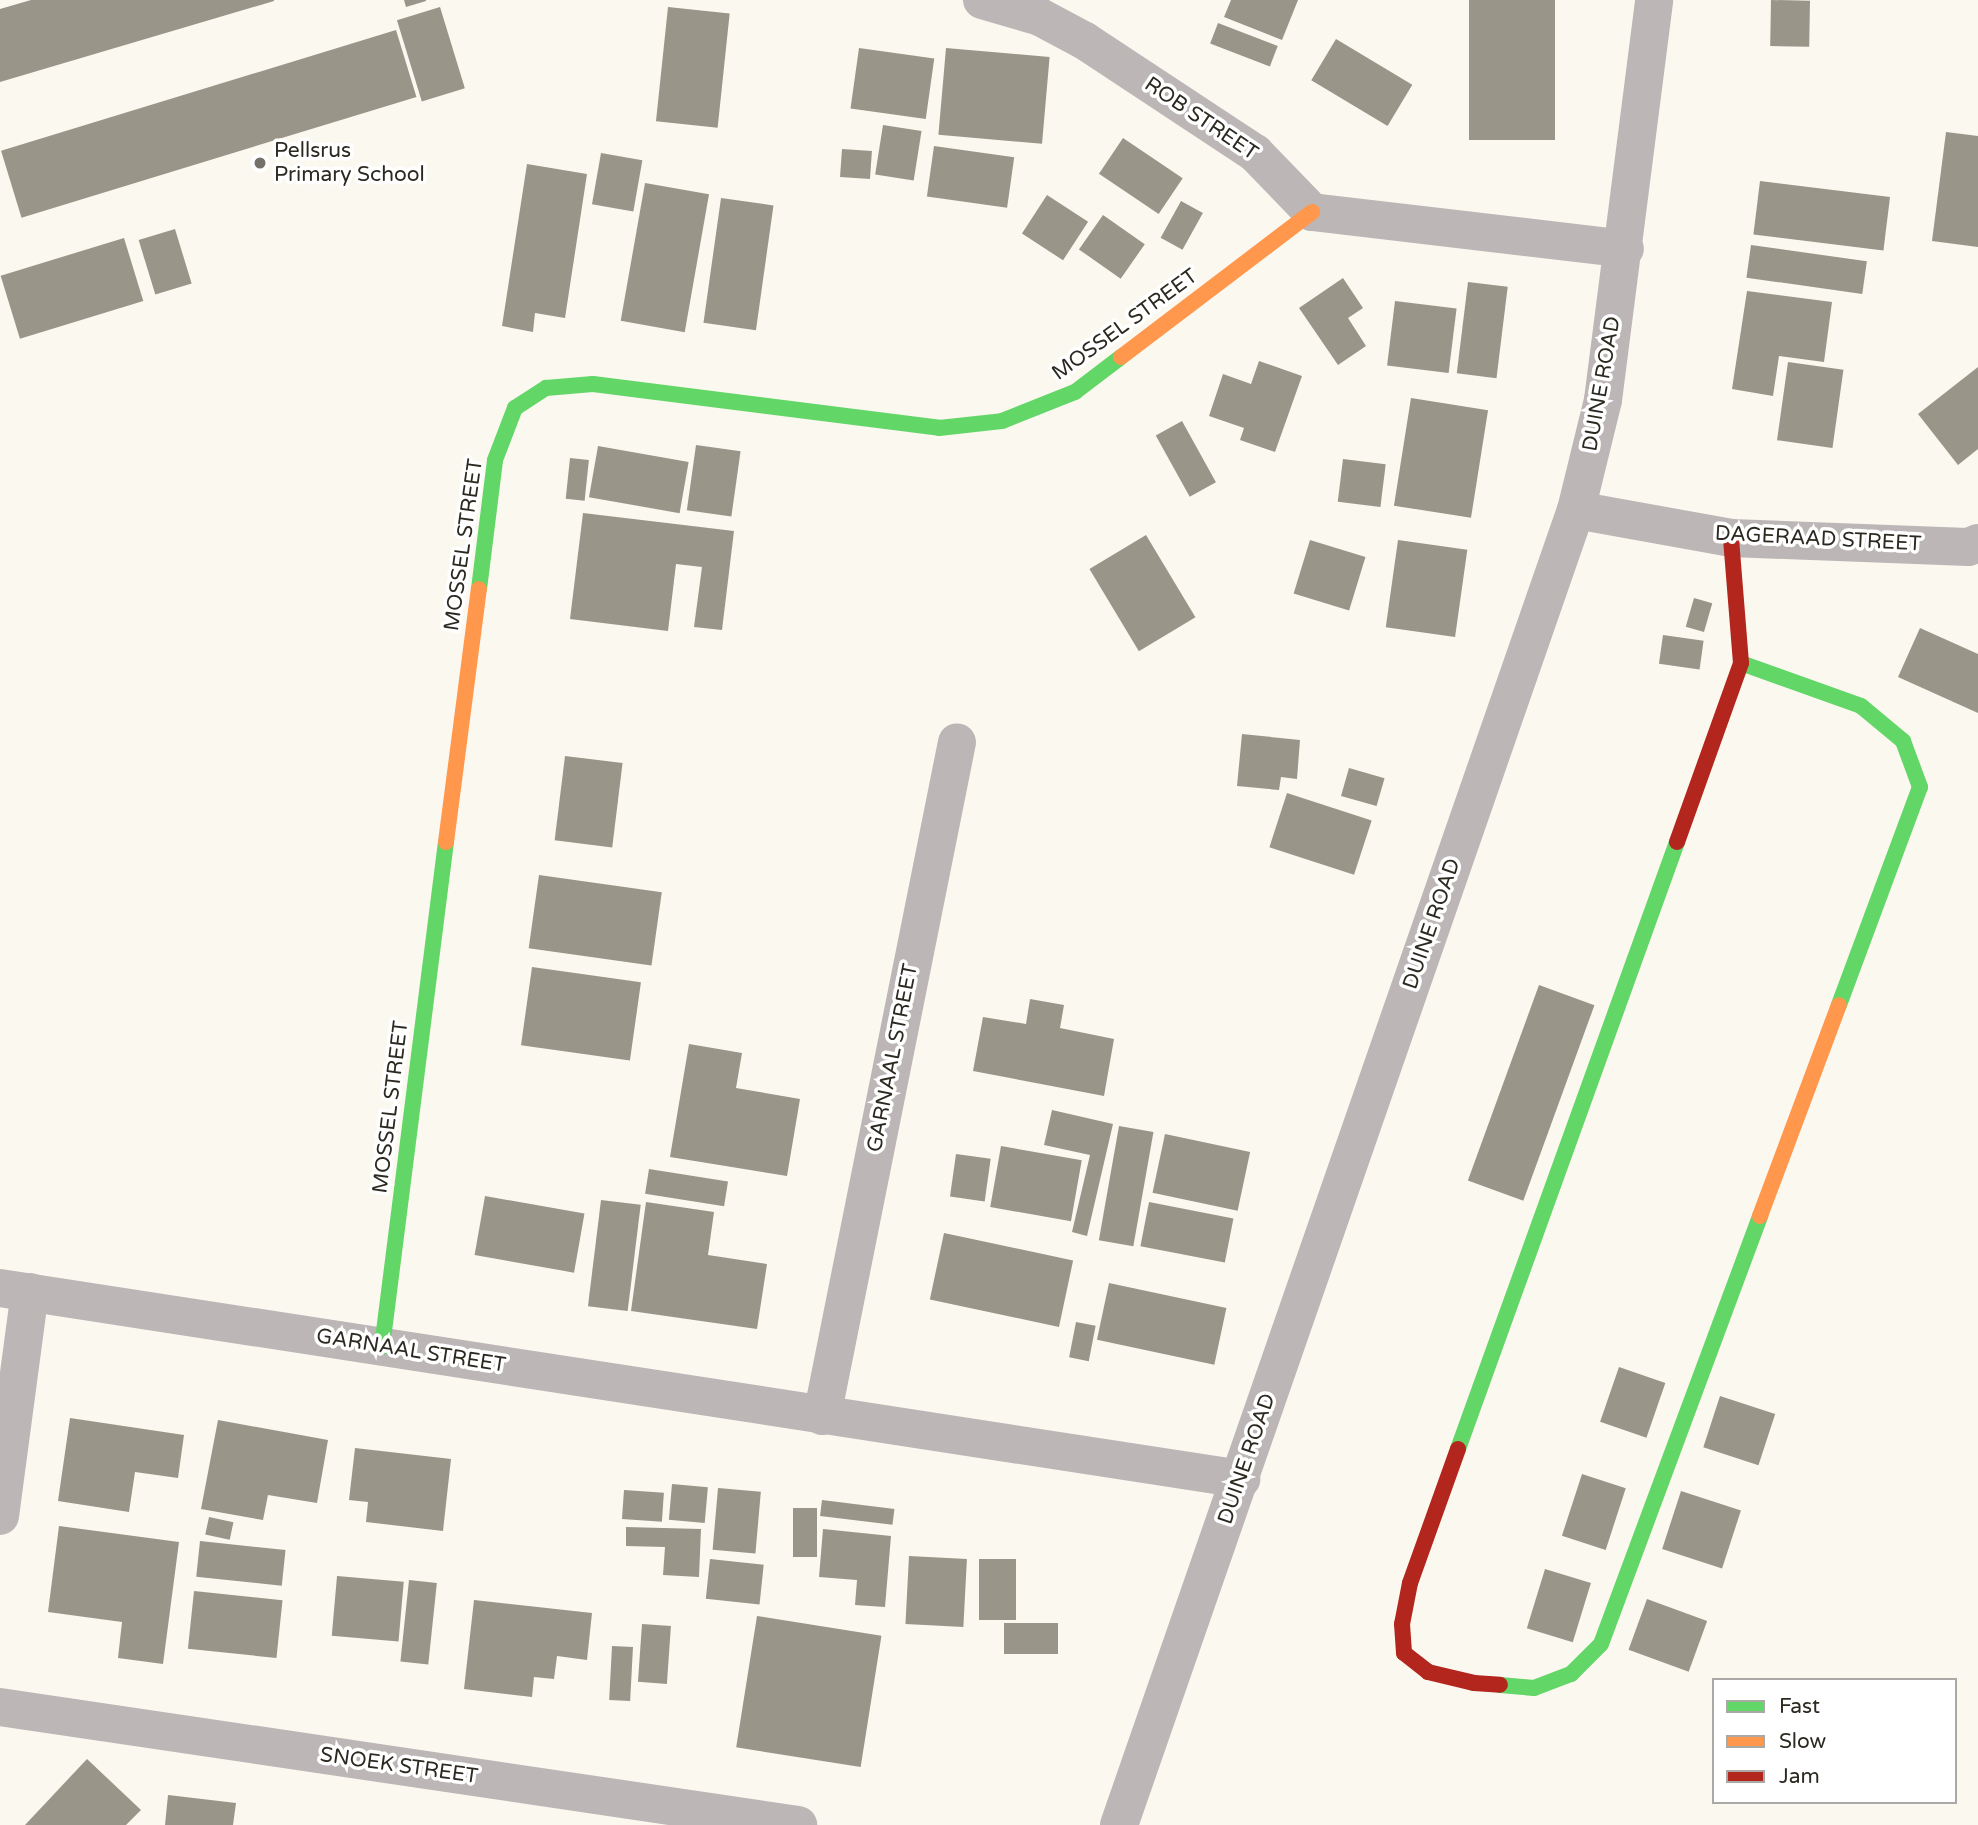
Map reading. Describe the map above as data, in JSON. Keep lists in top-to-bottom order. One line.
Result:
{"streets":{"street":["ROB STREET","MOSSEL STREET","DUINE ROAD","DAGERAAD STREET","GARNAAL STREET","SNOEK STREET"]},"crossings":[["ROB STREET","MOSSEL STREET"],["MOSSEL STREET","GARNAAL STREET"],["DUINE ROAD","DAGERAAD STREET"],["DUINE ROAD","GARNAAL STREET"]],"places":["Pellsrus Primary School"],"legend":["Fast","Slow","Jam"]}
